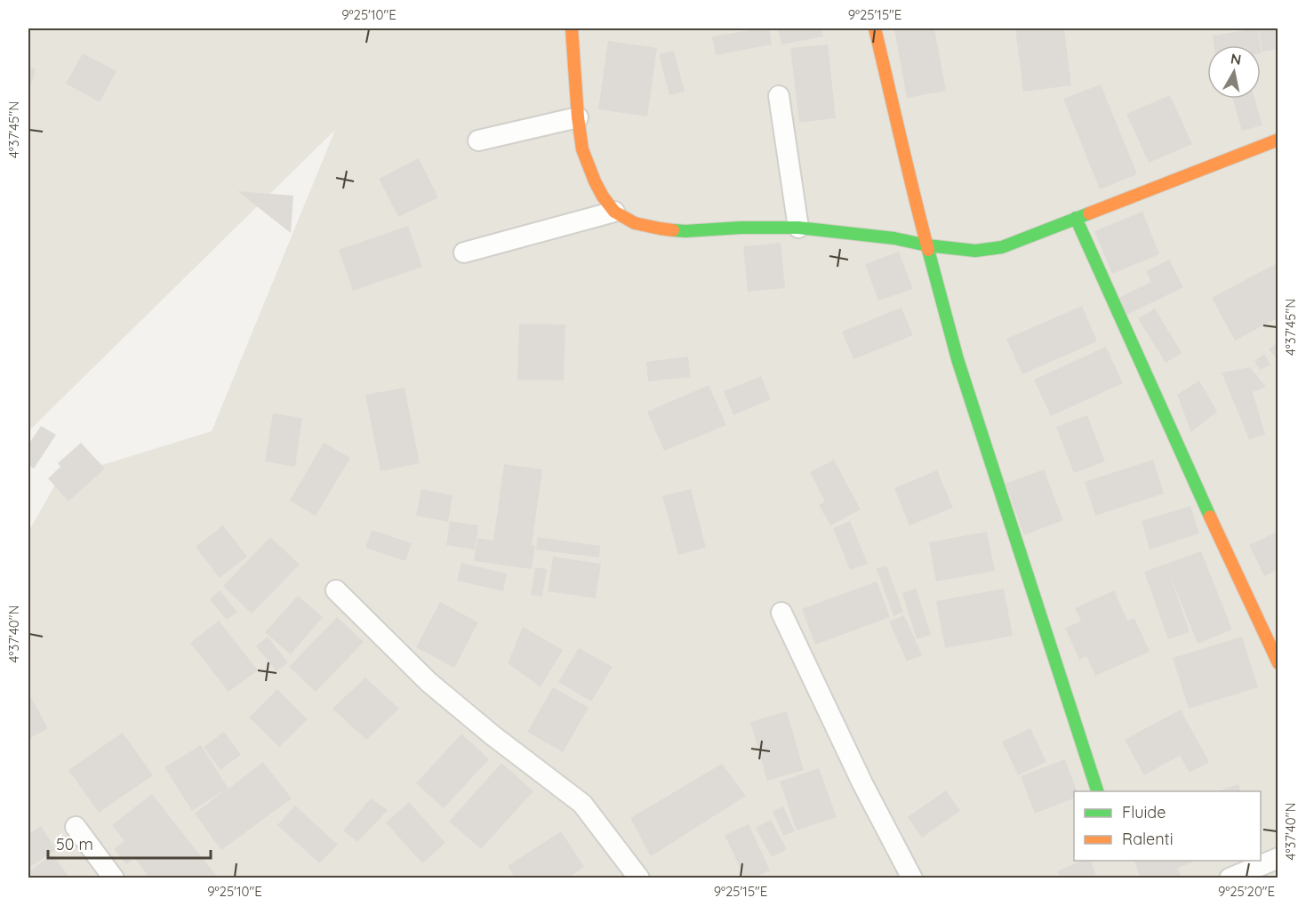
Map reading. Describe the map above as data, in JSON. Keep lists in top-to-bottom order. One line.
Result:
{"legend":["Fluide","Ralenti"],"scale_bar":"50 m","north":"top","coordinates":["9°25'10\"E","9°25'15\"E","4°37'45\"N","4°37'40\"N","9°25'20\"E"]}
